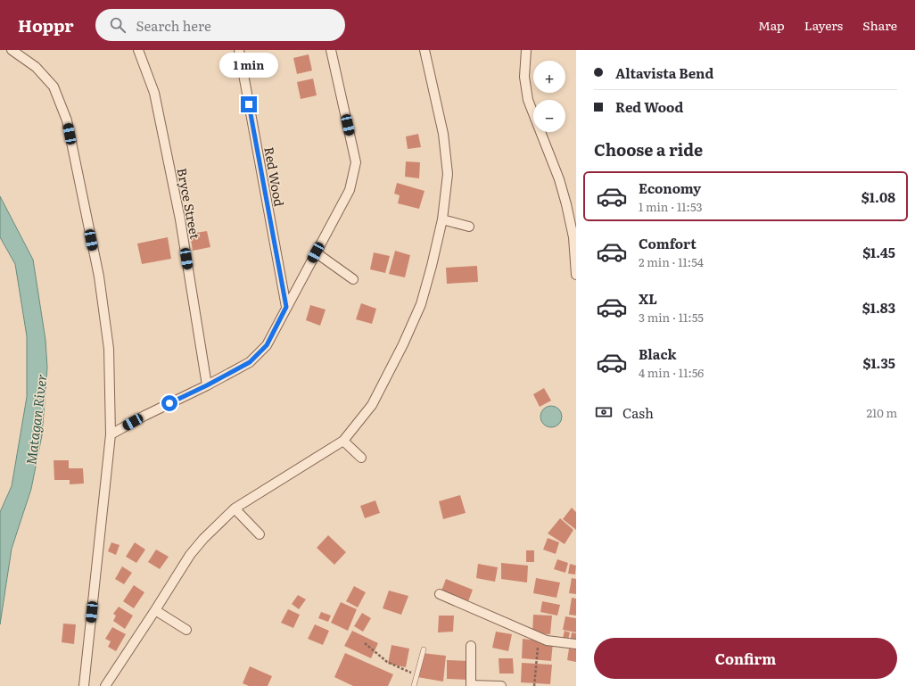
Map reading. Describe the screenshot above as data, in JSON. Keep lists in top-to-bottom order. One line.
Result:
{"streets":{"street":["Red Wood","Bryce Street"]},"water":["Matagan River"],"page":{"header":"Hoppr","search":"Search here","nav":["Map","Layers","Share"],"banner":["Altavista Bend","Red Wood"],"bubble":"1 min","map_buttons":["+","−"],"heading":"Choose a ride","list":[{"name":"Economy","note":"1 min · 11:53","value":"$1.08"},{"name":"Comfort","note":"2 min · 11:54","value":"$1.45"},{"name":"XL","note":"3 min · 11:55","value":"$1.83"},{"name":"Black","note":"4 min · 11:56","value":"$1.35"}],"pay":["Cash","210 m"],"buttons":"Confirm"}}
